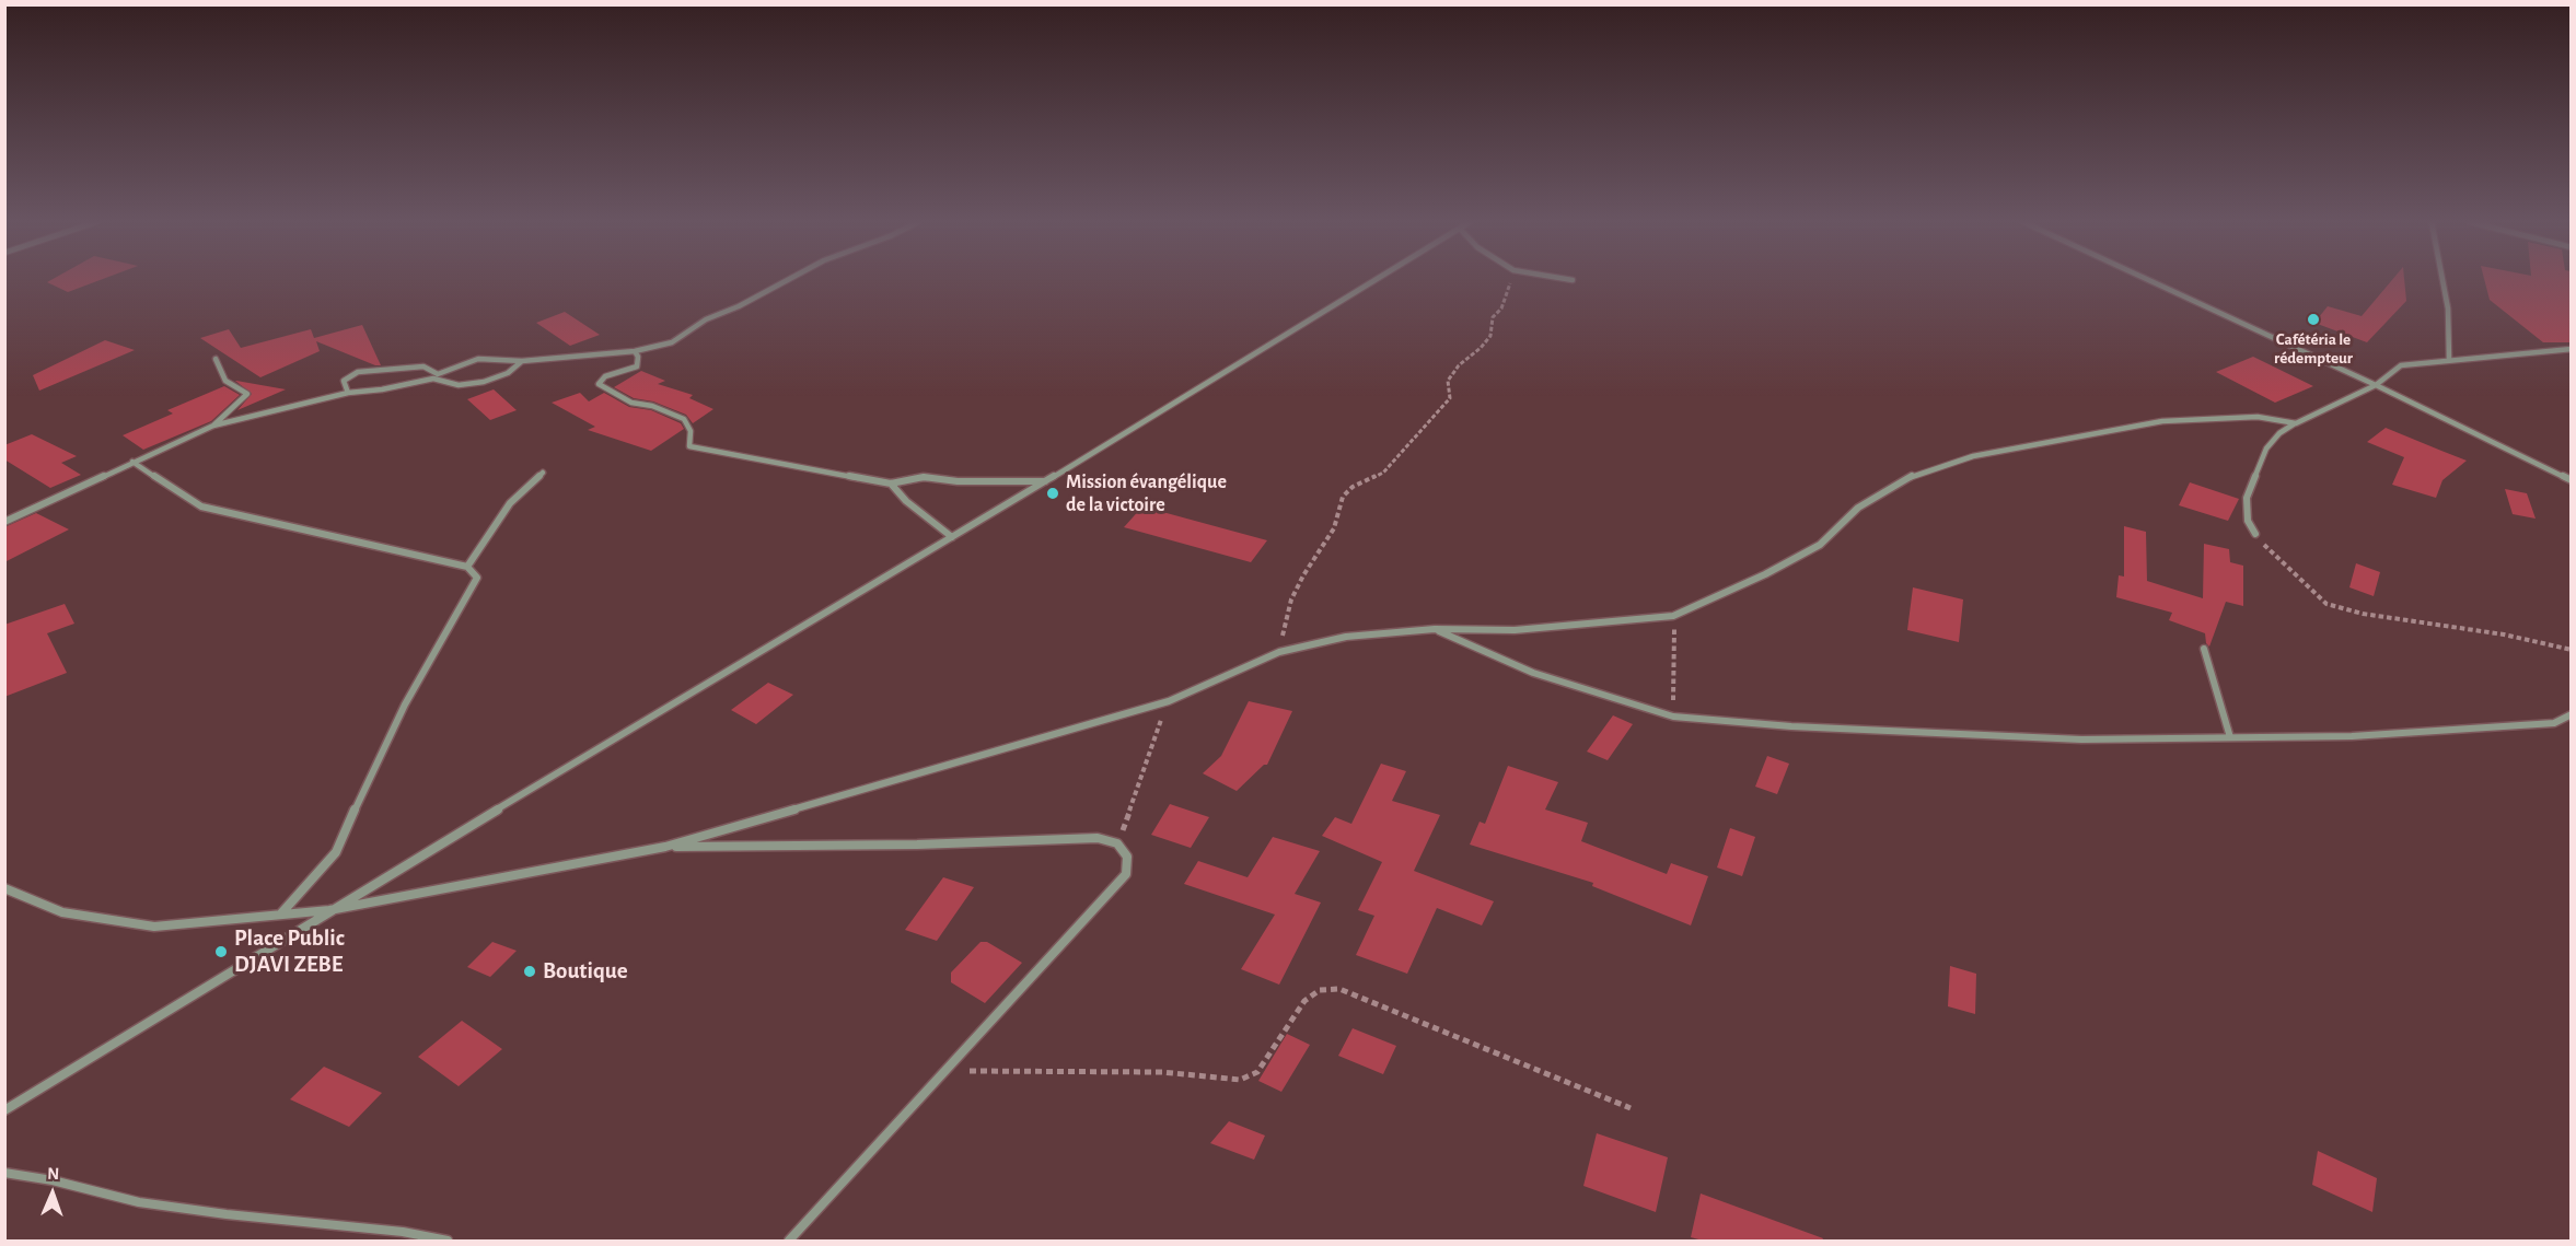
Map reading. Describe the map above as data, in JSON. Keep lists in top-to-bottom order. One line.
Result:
{"places":["Cafétéria le rédempteur","Mission évangélique de la victoire","Place Public DJAVI ZEBE","Boutique"],"north":"top"}
